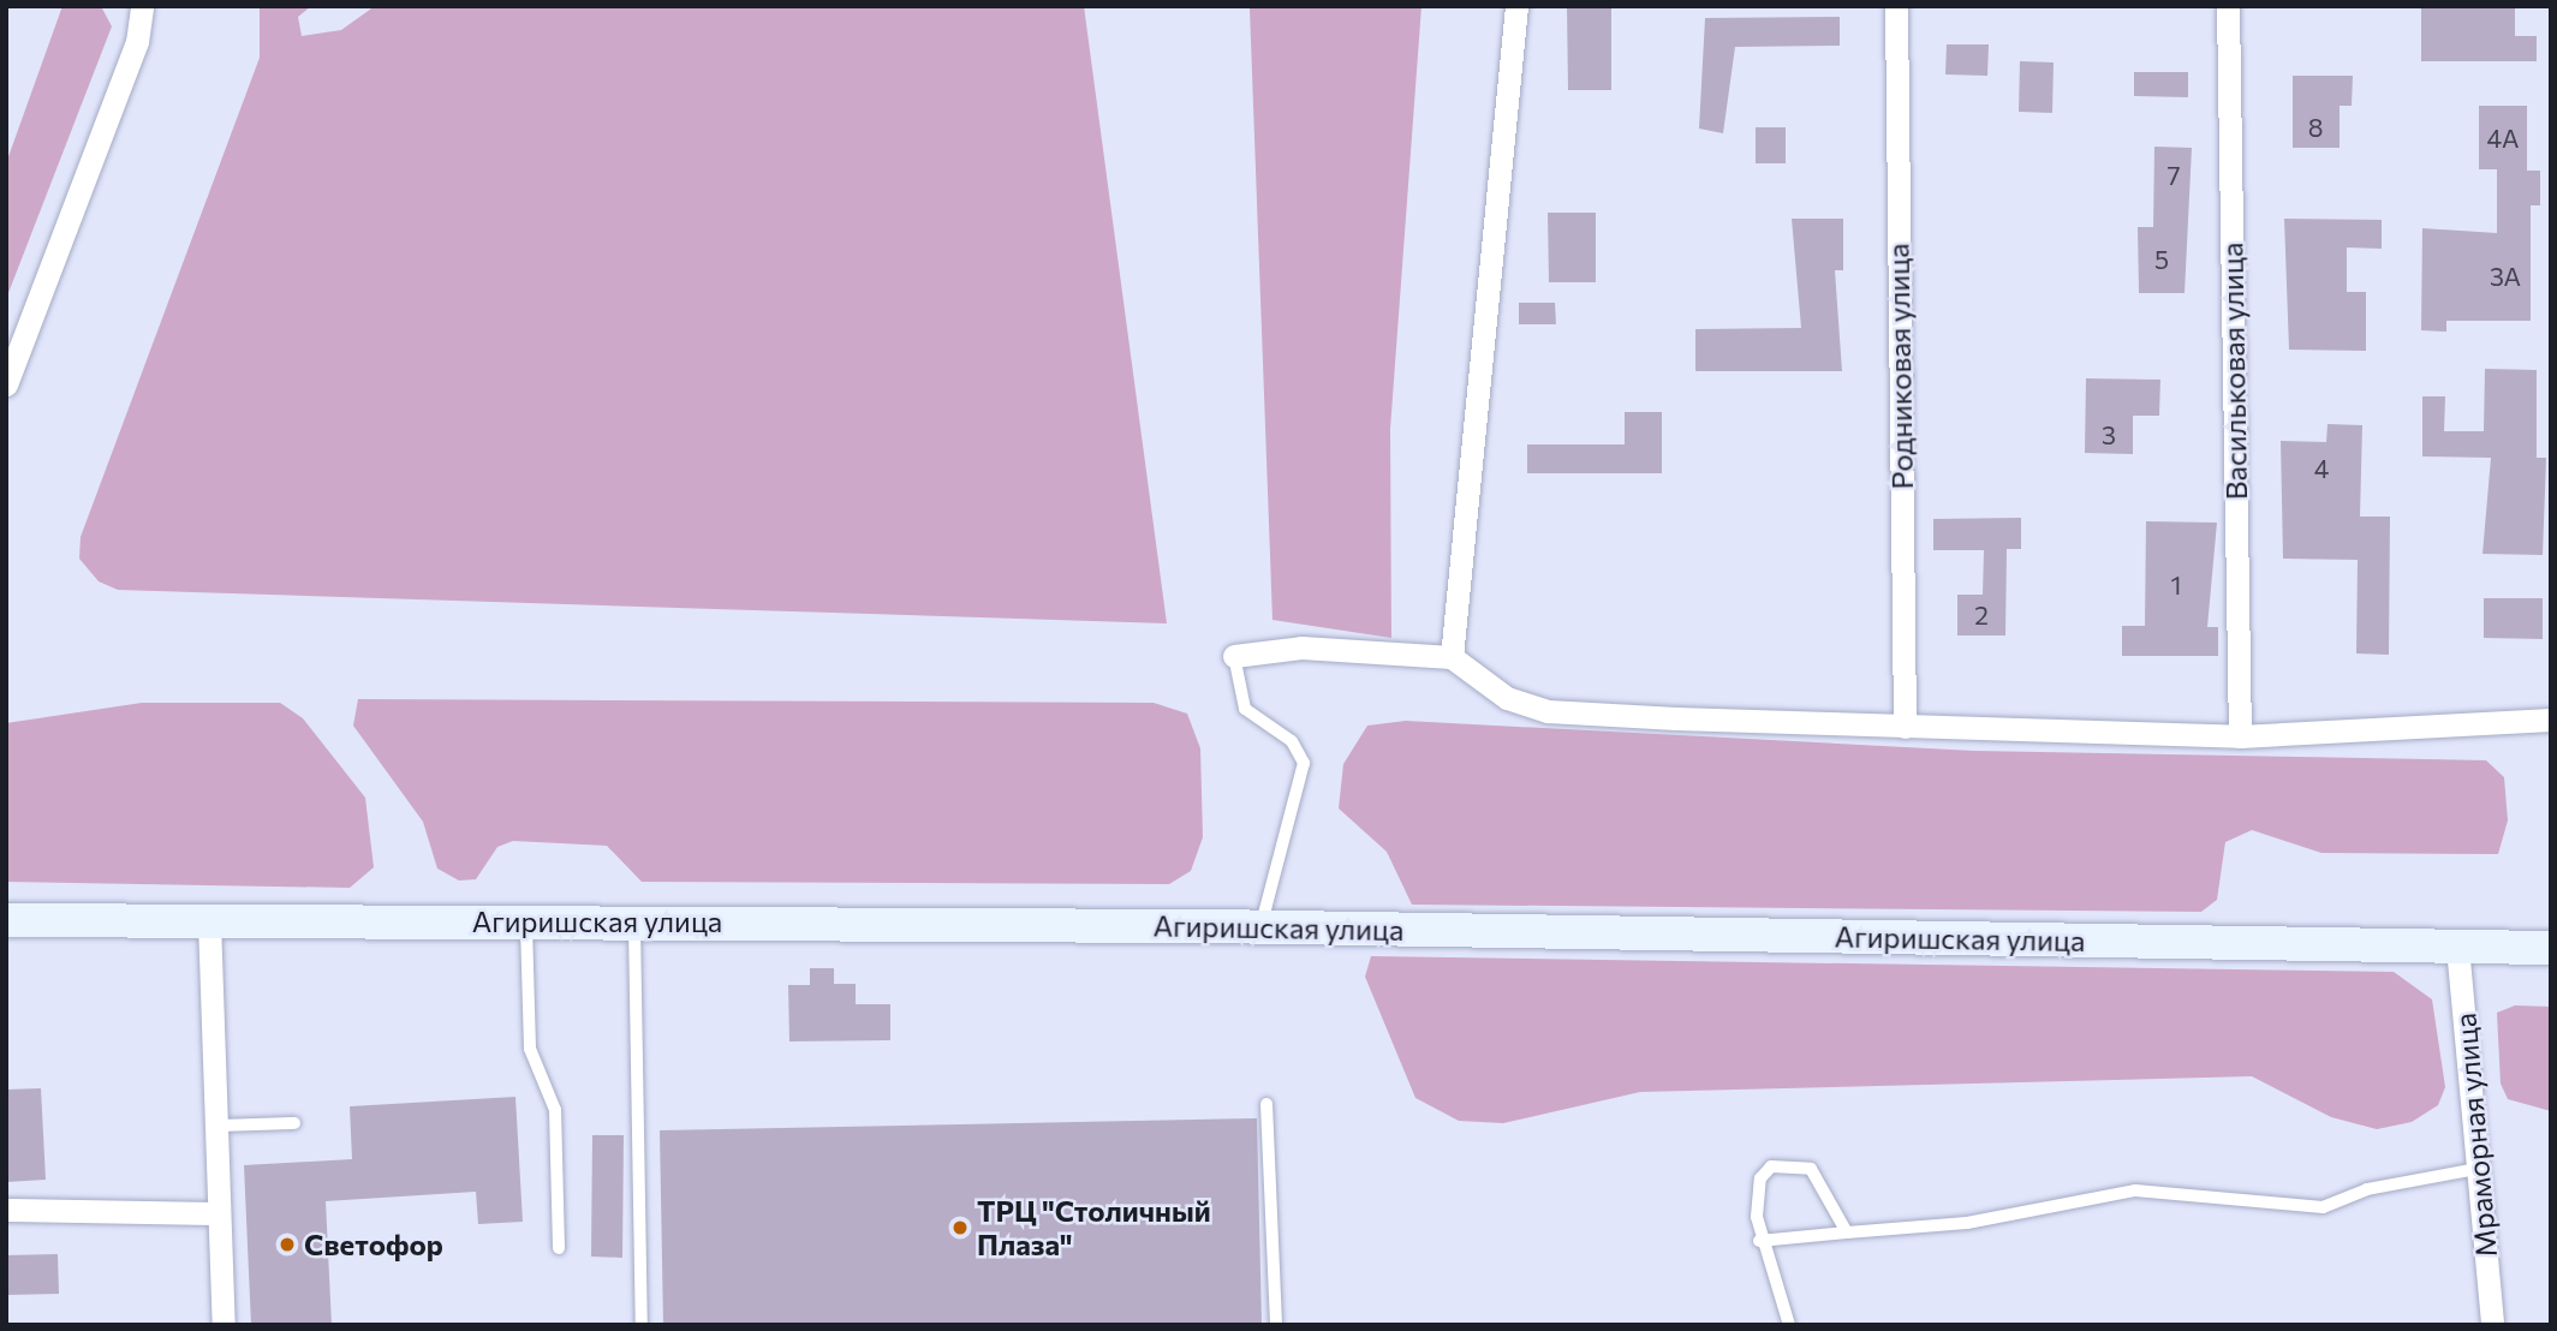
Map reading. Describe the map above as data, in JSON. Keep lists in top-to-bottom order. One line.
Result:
{"streets":{"street":["Родниковая улица","Васильковая улица","Агиришская улица","Мраморная улица"]},"crossings":[["Агиришская улица","Мраморная улица"]],"places":["ТРЦ \"Столичный Плаза\"","Светофор"],"house_numbers":["8","4А","7","5","3А","3","4","1","2"]}
